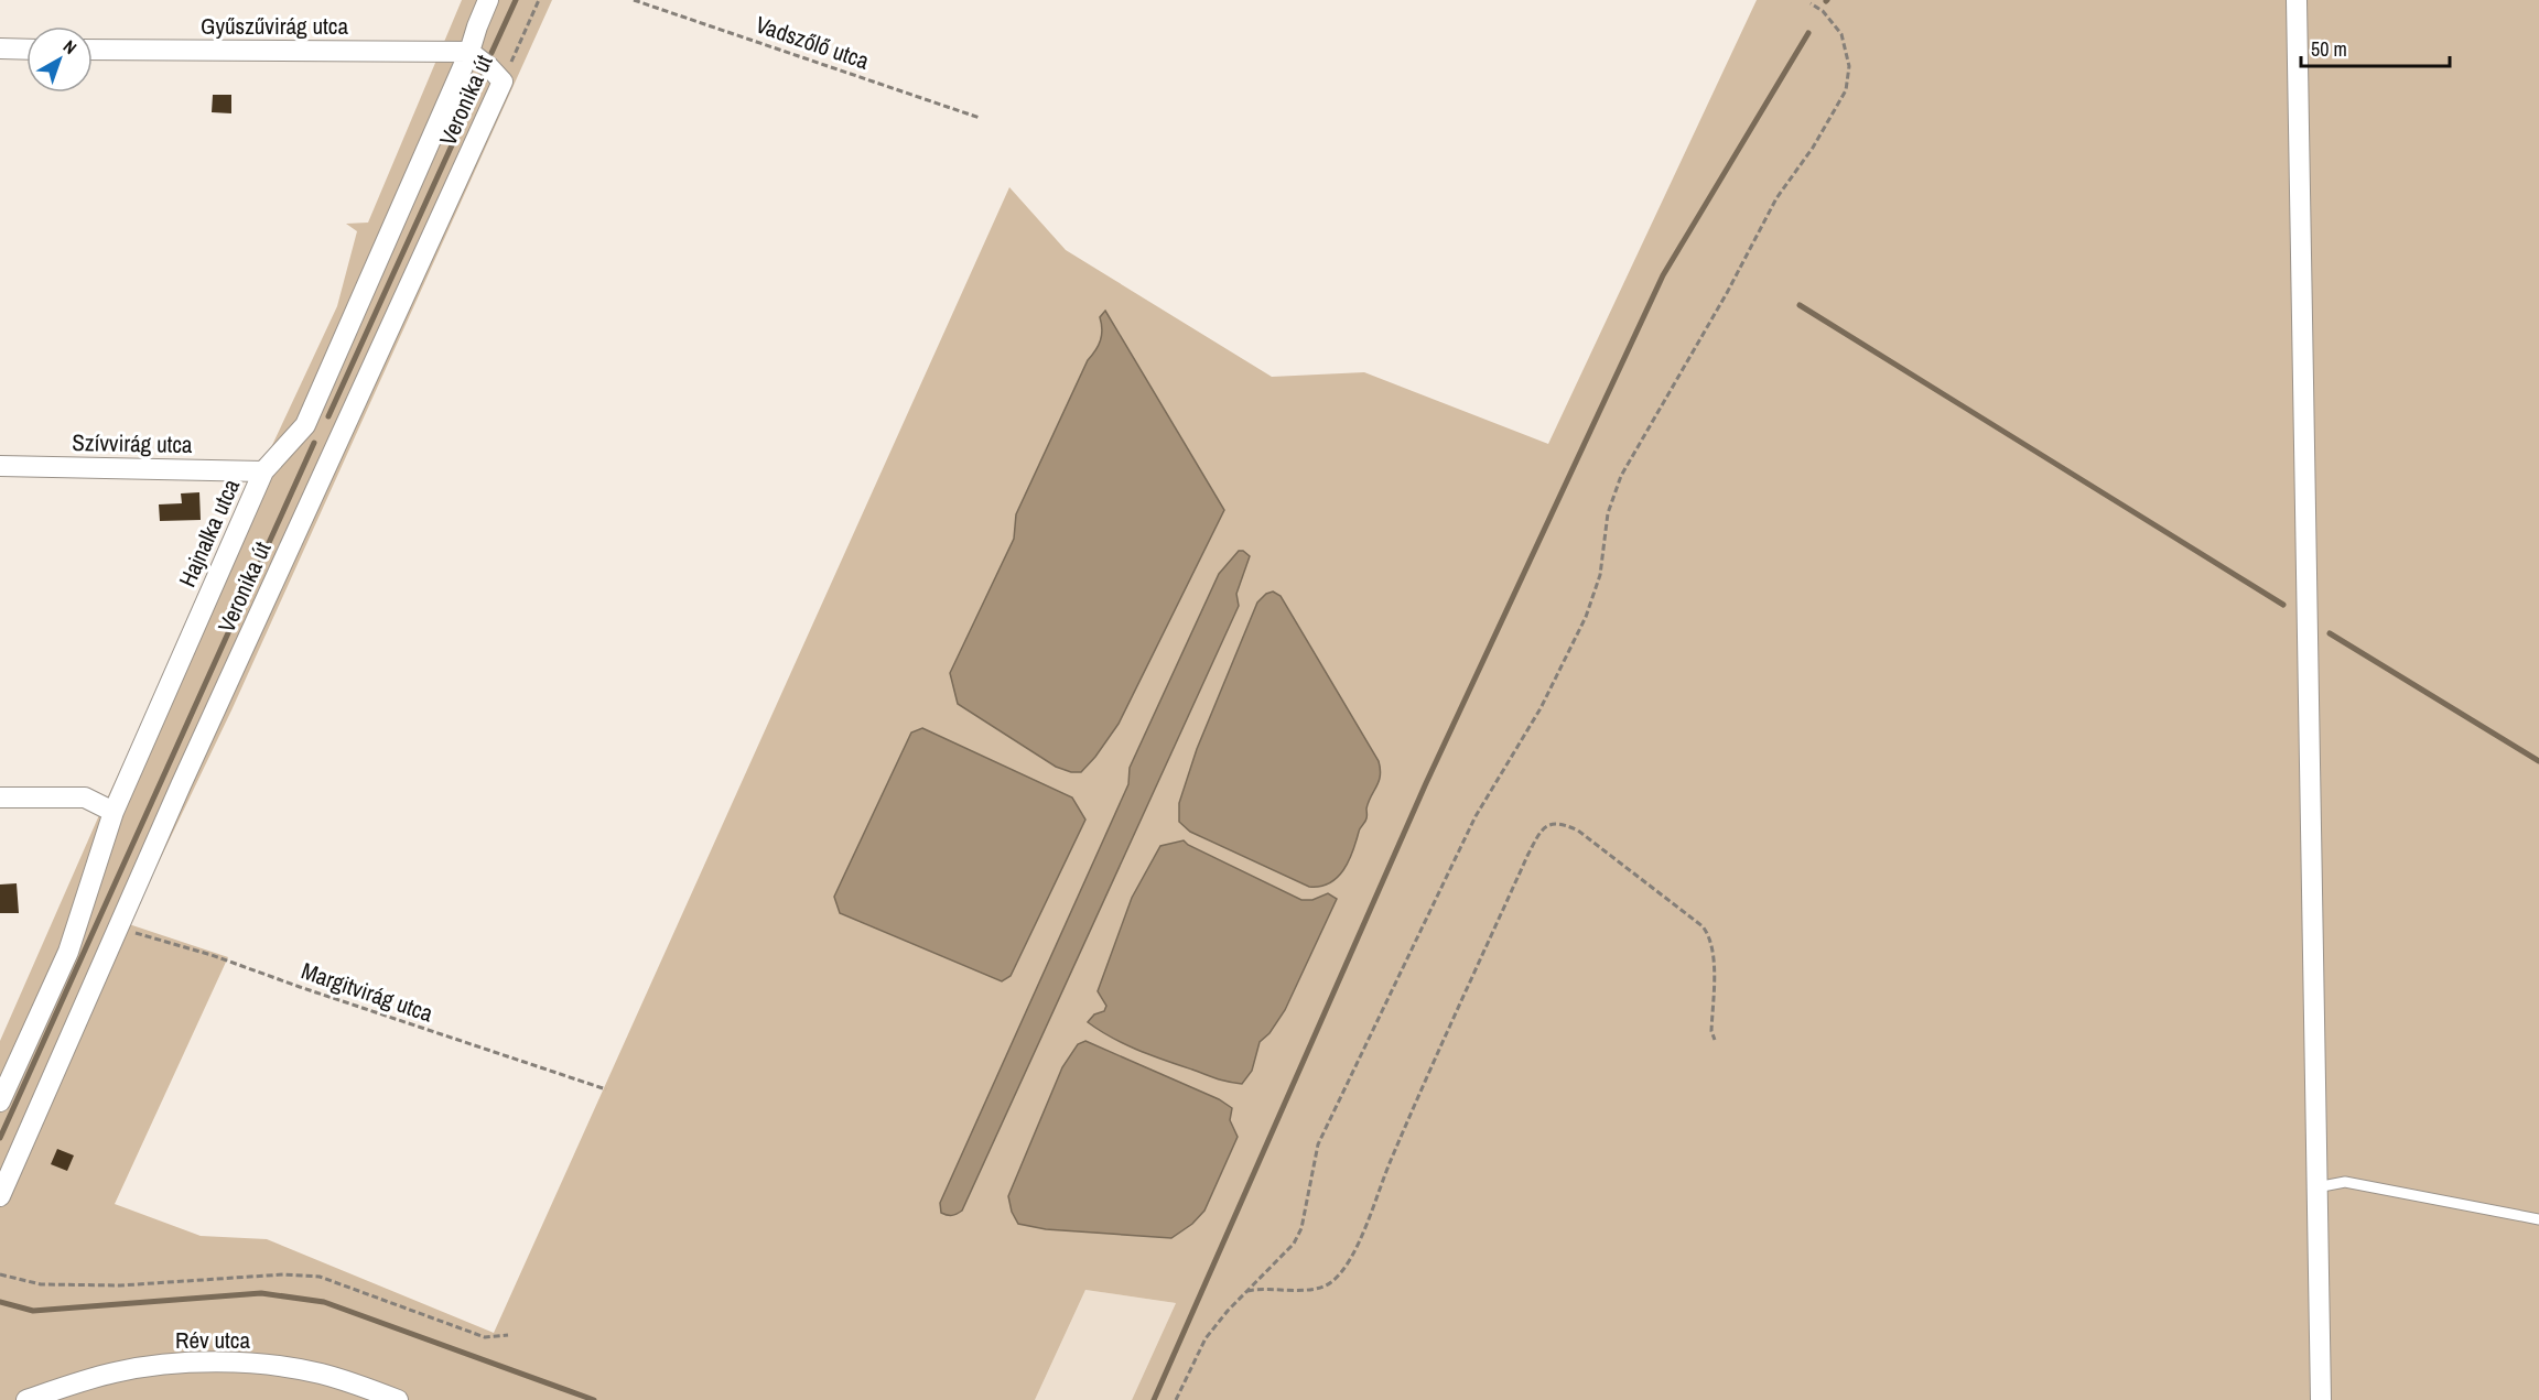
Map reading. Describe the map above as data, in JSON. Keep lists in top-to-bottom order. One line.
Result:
{"streets":{"street":["Gyűszűvirág utca","Veronika út","Szívvirág utca","Hajnalka utca","Rév utca"],"path":["Vadszőlő utca","Margitvirág utca"]},"crossings":[["Gyűszűvirág utca","Hajnalka utca"],["Veronika út","Margitvirág utca"],["Szívvirág utca","Hajnalka utca"]],"scale_bar":"50 m","north":"top right"}
